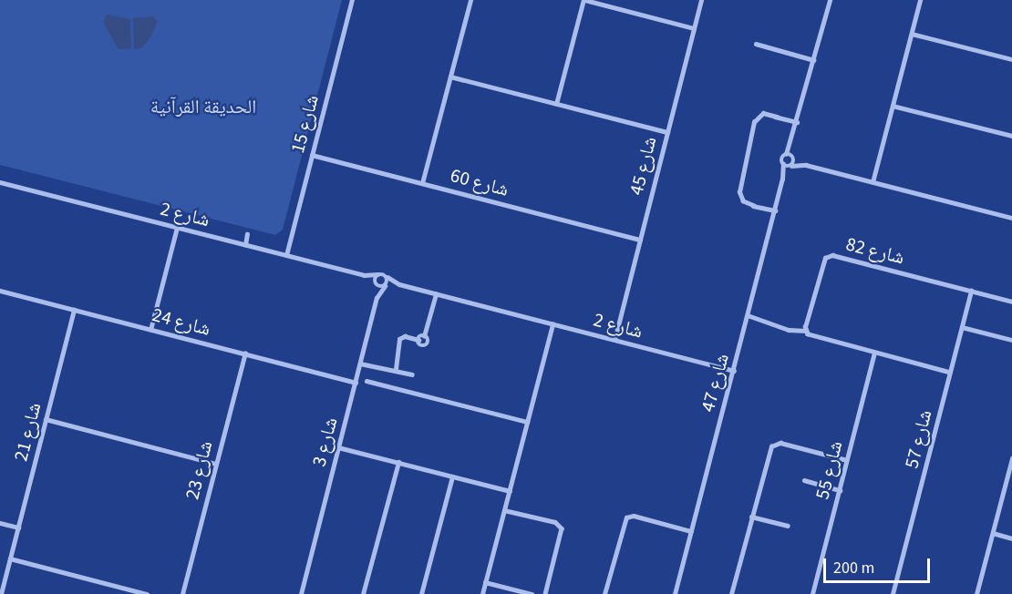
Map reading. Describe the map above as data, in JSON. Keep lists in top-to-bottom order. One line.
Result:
{"streets":{"street":["شارع 15","شارع 45","شارع 60","شارع 2","شارع 82","شارع 24","شارع 47","شارع 21","شارع 57","شارع 3","شارع 23","شارع 55"]},"crossings":[["شارع 15","شارع 60"],["شارع 15","شارع 2"],["شارع 45","شارع 60"],["شارع 45","شارع 2"],["شارع 2","شارع 47"],["شارع 2","شارع 3"],["شارع 82","شارع 57"],["شارع 24","شارع 21"],["شارع 24","شارع 3"],["شارع 24","شارع 23"]],"parks":["الحديقة القرآنية"],"scale_bar":"200 m"}
